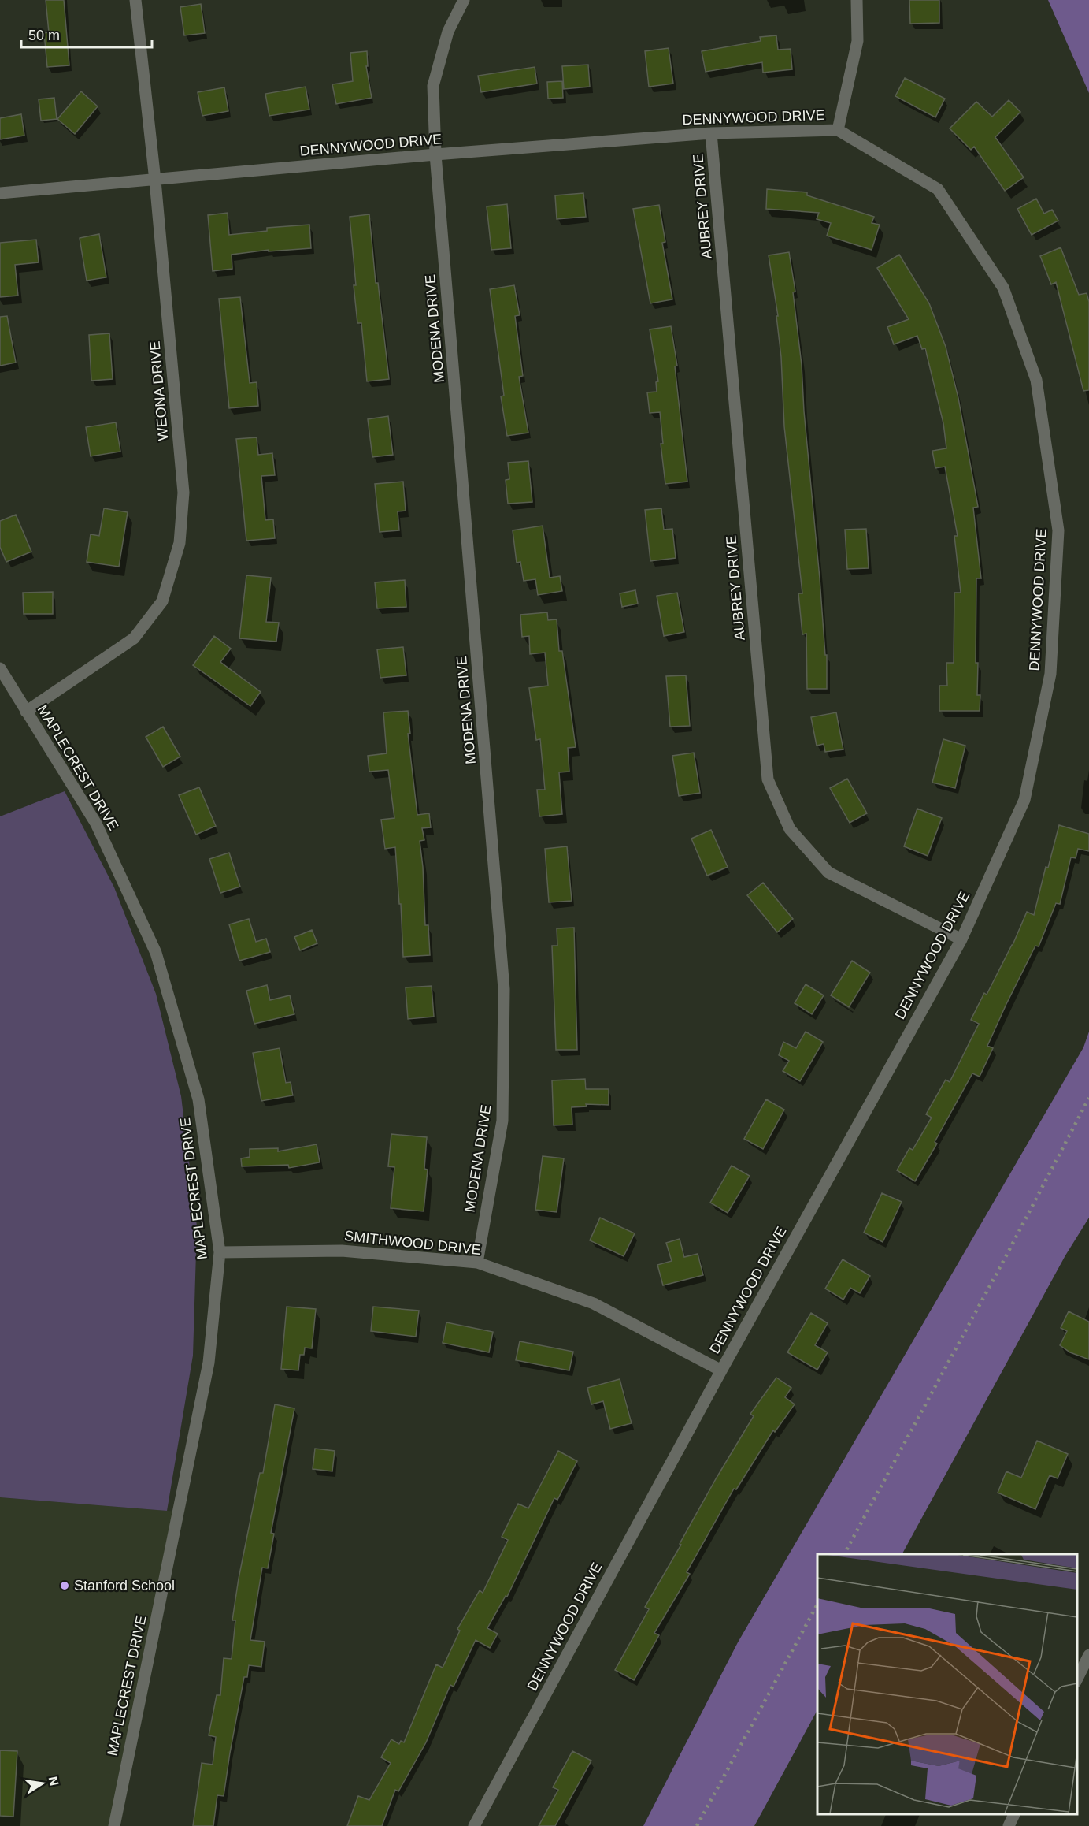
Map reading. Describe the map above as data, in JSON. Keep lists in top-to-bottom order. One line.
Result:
{"streets":{"street":["DENNYWOOD DRIVE","AUBREY DRIVE","MODENA DRIVE","WEONA DRIVE","MAPLECREST DRIVE","SMITHWOOD DRIVE"]},"crossings":[["DENNYWOOD DRIVE","AUBREY DRIVE"],["DENNYWOOD DRIVE","MODENA DRIVE"],["DENNYWOOD DRIVE","WEONA DRIVE"],["DENNYWOOD DRIVE","SMITHWOOD DRIVE"],["MODENA DRIVE","SMITHWOOD DRIVE"],["WEONA DRIVE","MAPLECREST DRIVE"],["MAPLECREST DRIVE","SMITHWOOD DRIVE"]],"places":["Stanford School"],"scale_bar":"50 m","north":"right"}
